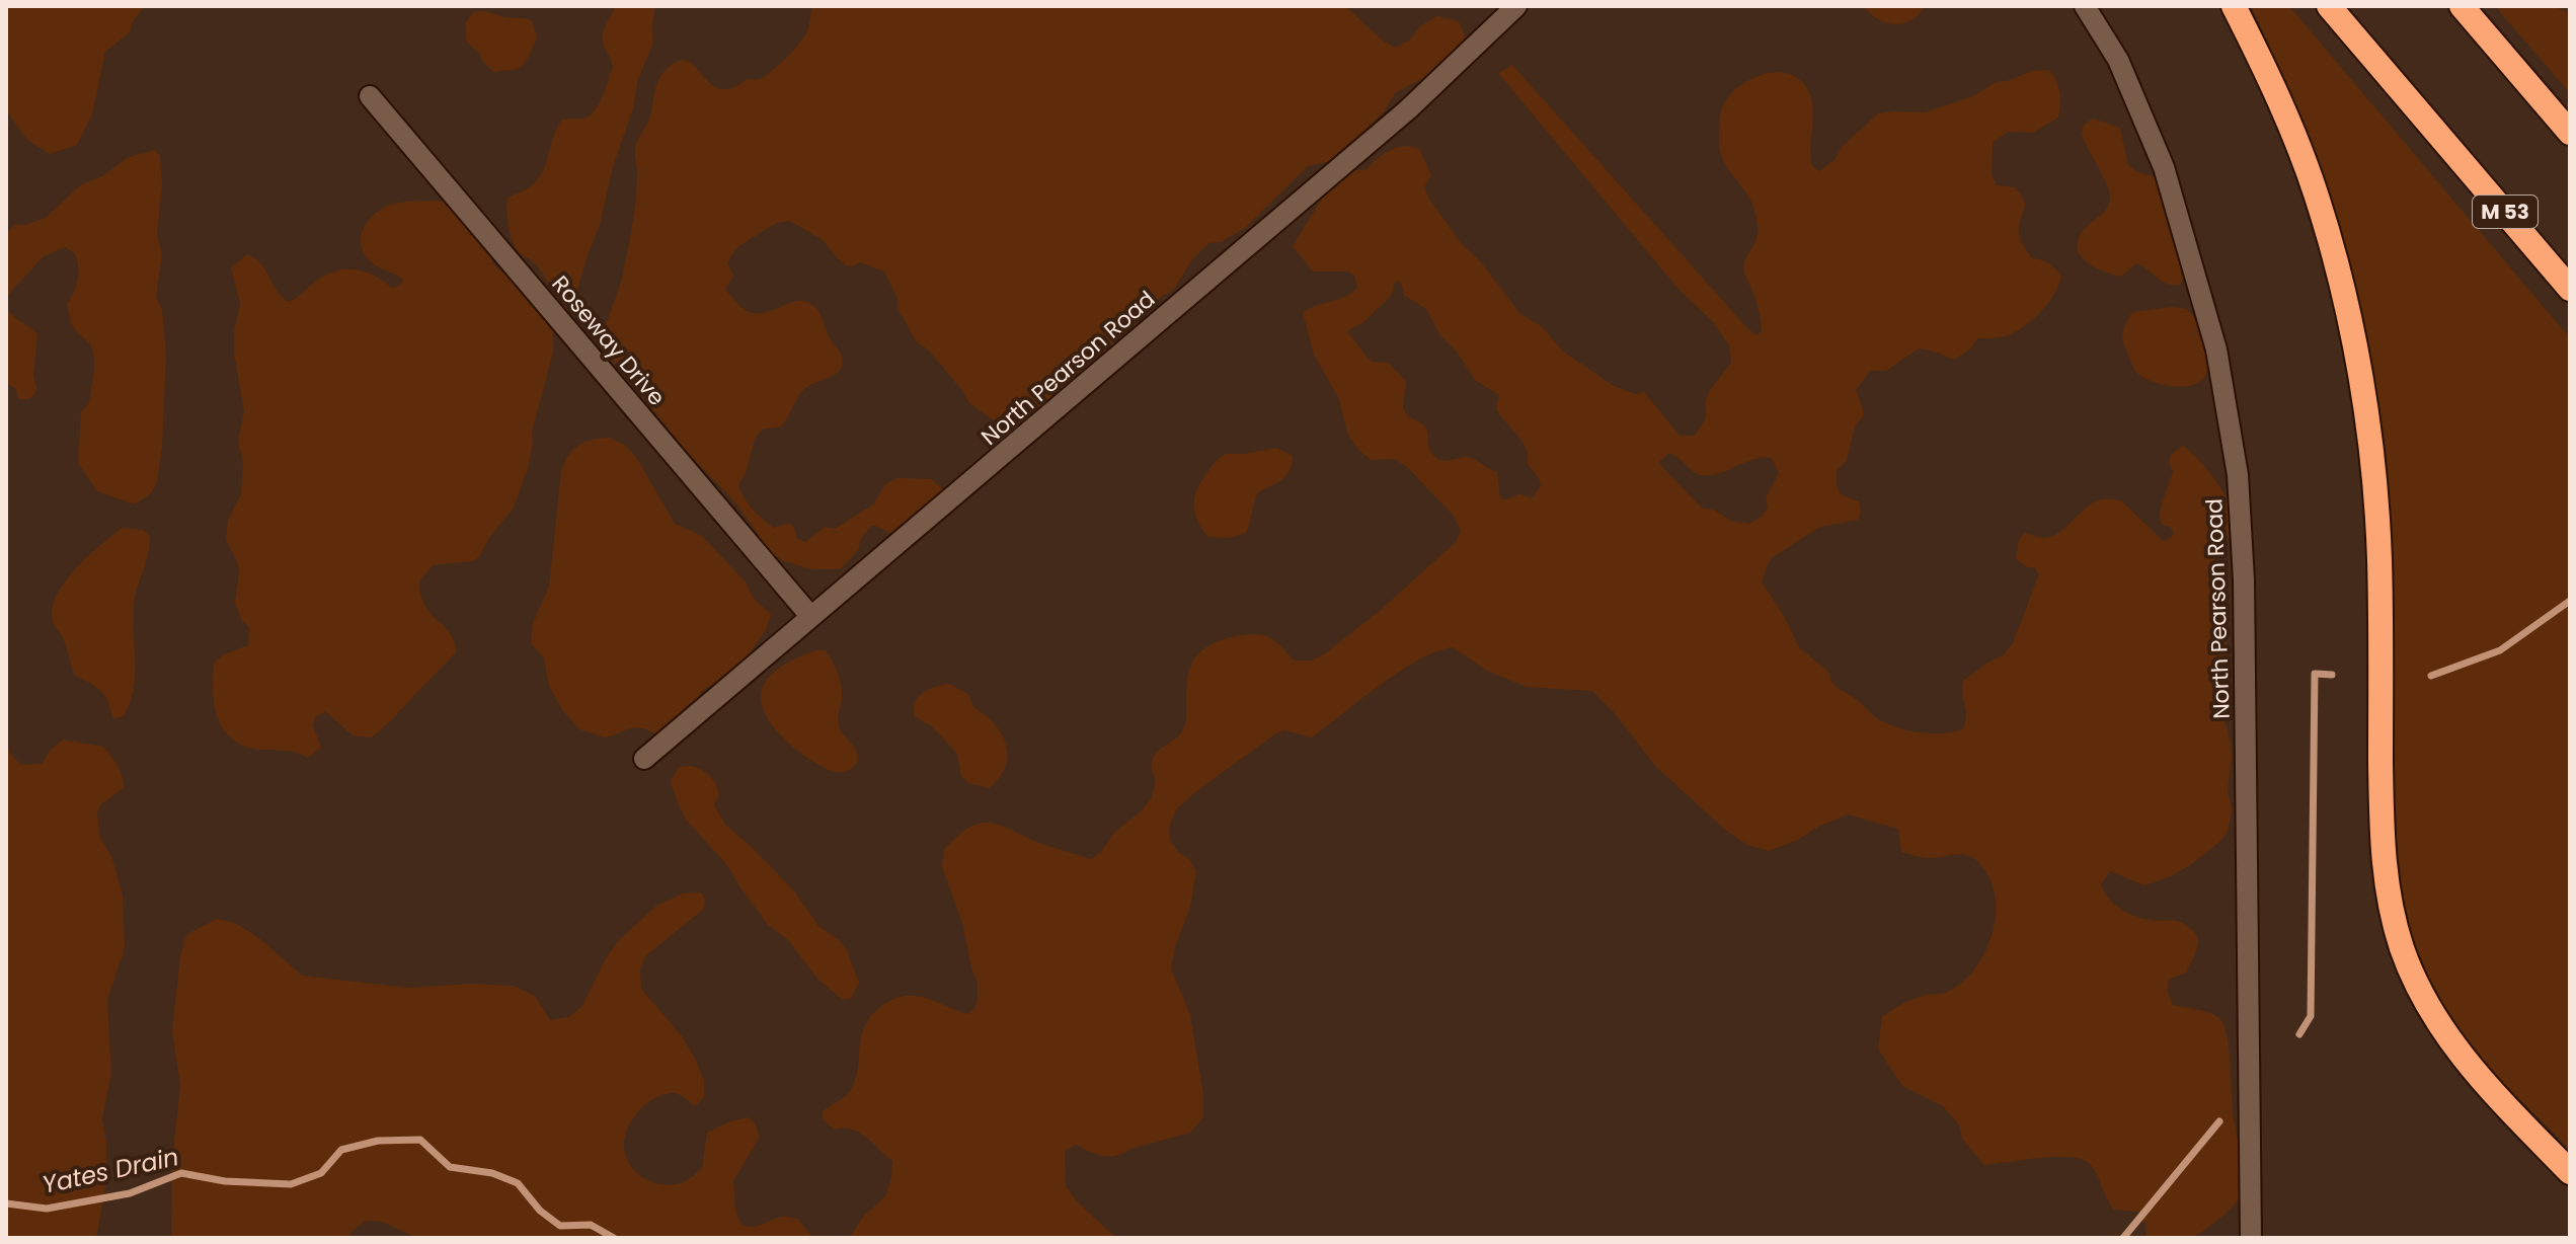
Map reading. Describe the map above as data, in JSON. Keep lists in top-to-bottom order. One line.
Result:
{"streets":{"highway":["M 53"],"street":["Roseway Drive","North Pearson Road"]},"crossings":[["Roseway Drive","North Pearson Road"]],"water":["Yates Drain"]}
